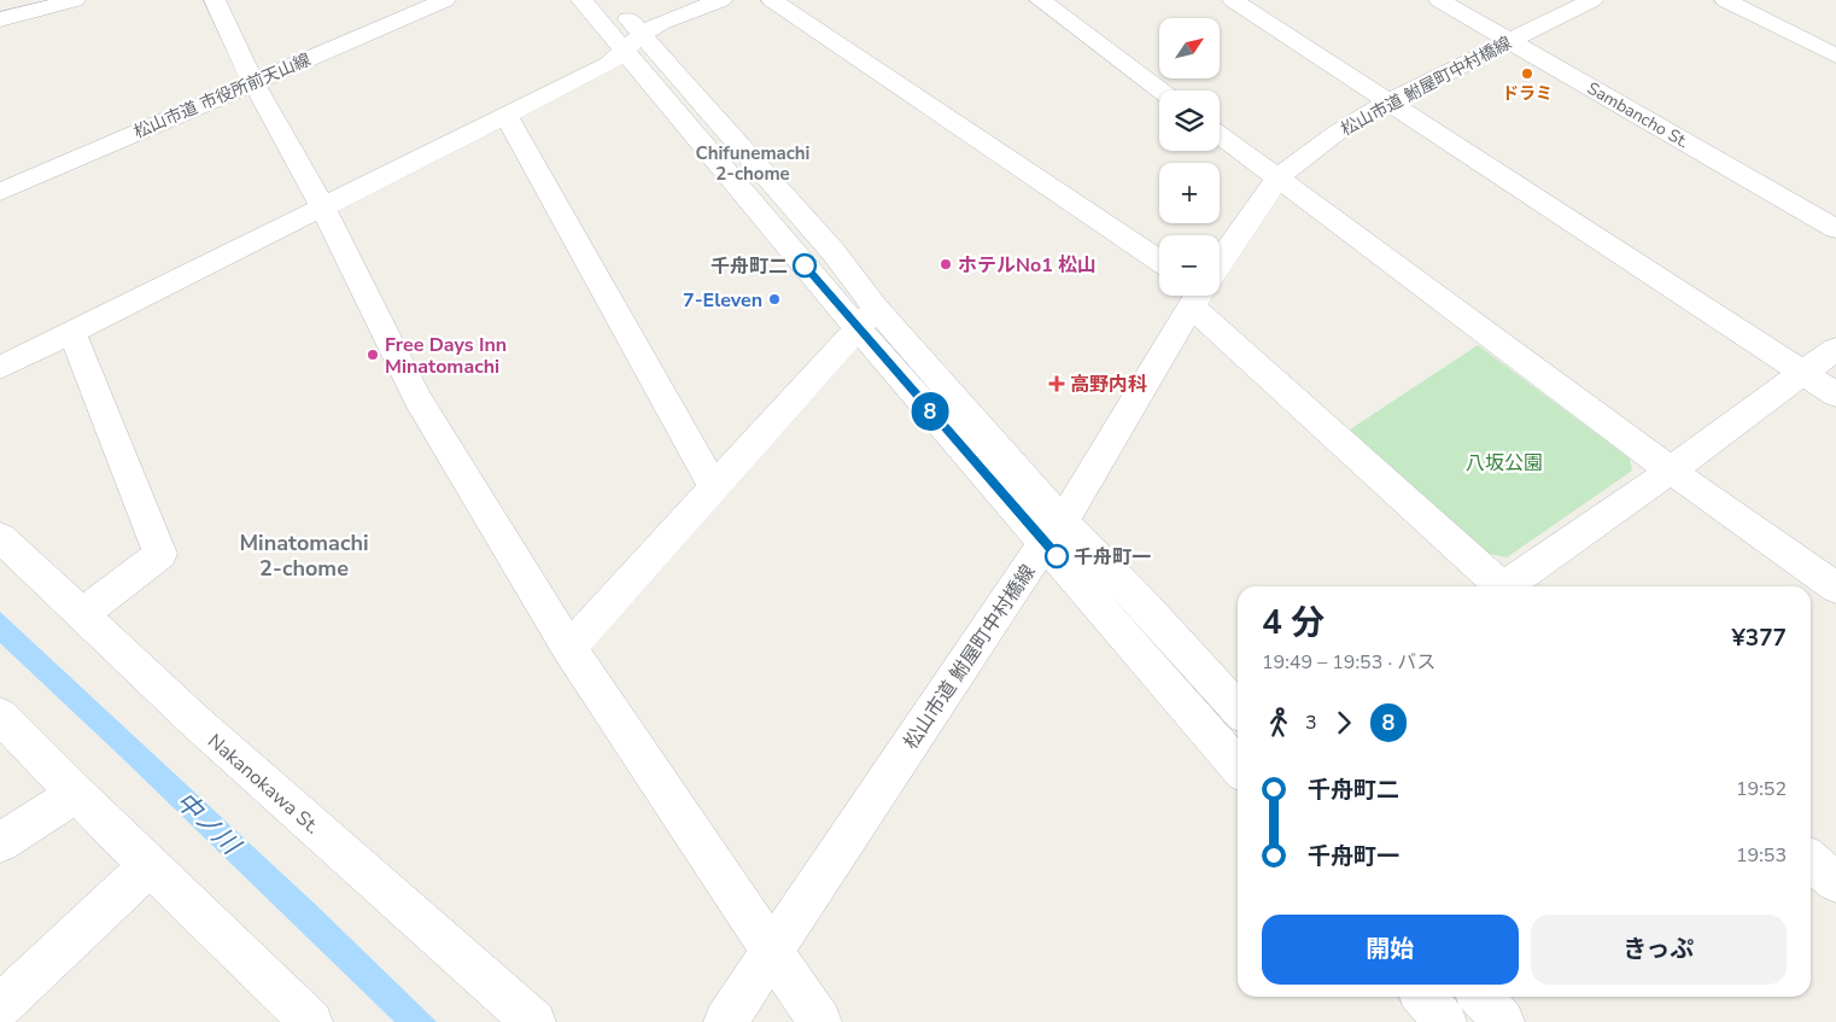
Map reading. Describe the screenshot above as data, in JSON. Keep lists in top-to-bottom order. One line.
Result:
{"streets":{"street":["松山市道 鮒屋町中村橋線","松山市道 市役所前天山線","Sambancho St.","Nakanokawa St."]},"crossings":[["松山市道 鮒屋町中村橋線","Sambancho St."]],"districts":["Chifunemachi 2-chome","Minatomachi 2-chome"],"water":["中ノ川"],"parks":["八坂公園"],"places":{"other":["ドラミ","ホテルNo1 松山","千舟町二","7-Eleven","Free Days Inn Minatomachi","千舟町一"],"health":["高野内科"]},"lines":["bus line 8"],"north":"top right","page":{"on_map":"8","map_buttons":["+","−"],"heading":["4 分","19:49 – 19:53 · バス","¥377"],"legs":["3","8"],"list":[{"name":"千舟町二","value":"19:52"},{"name":"千舟町一","value":"19:53"}],"buttons":["開始","きっぷ"]}}
